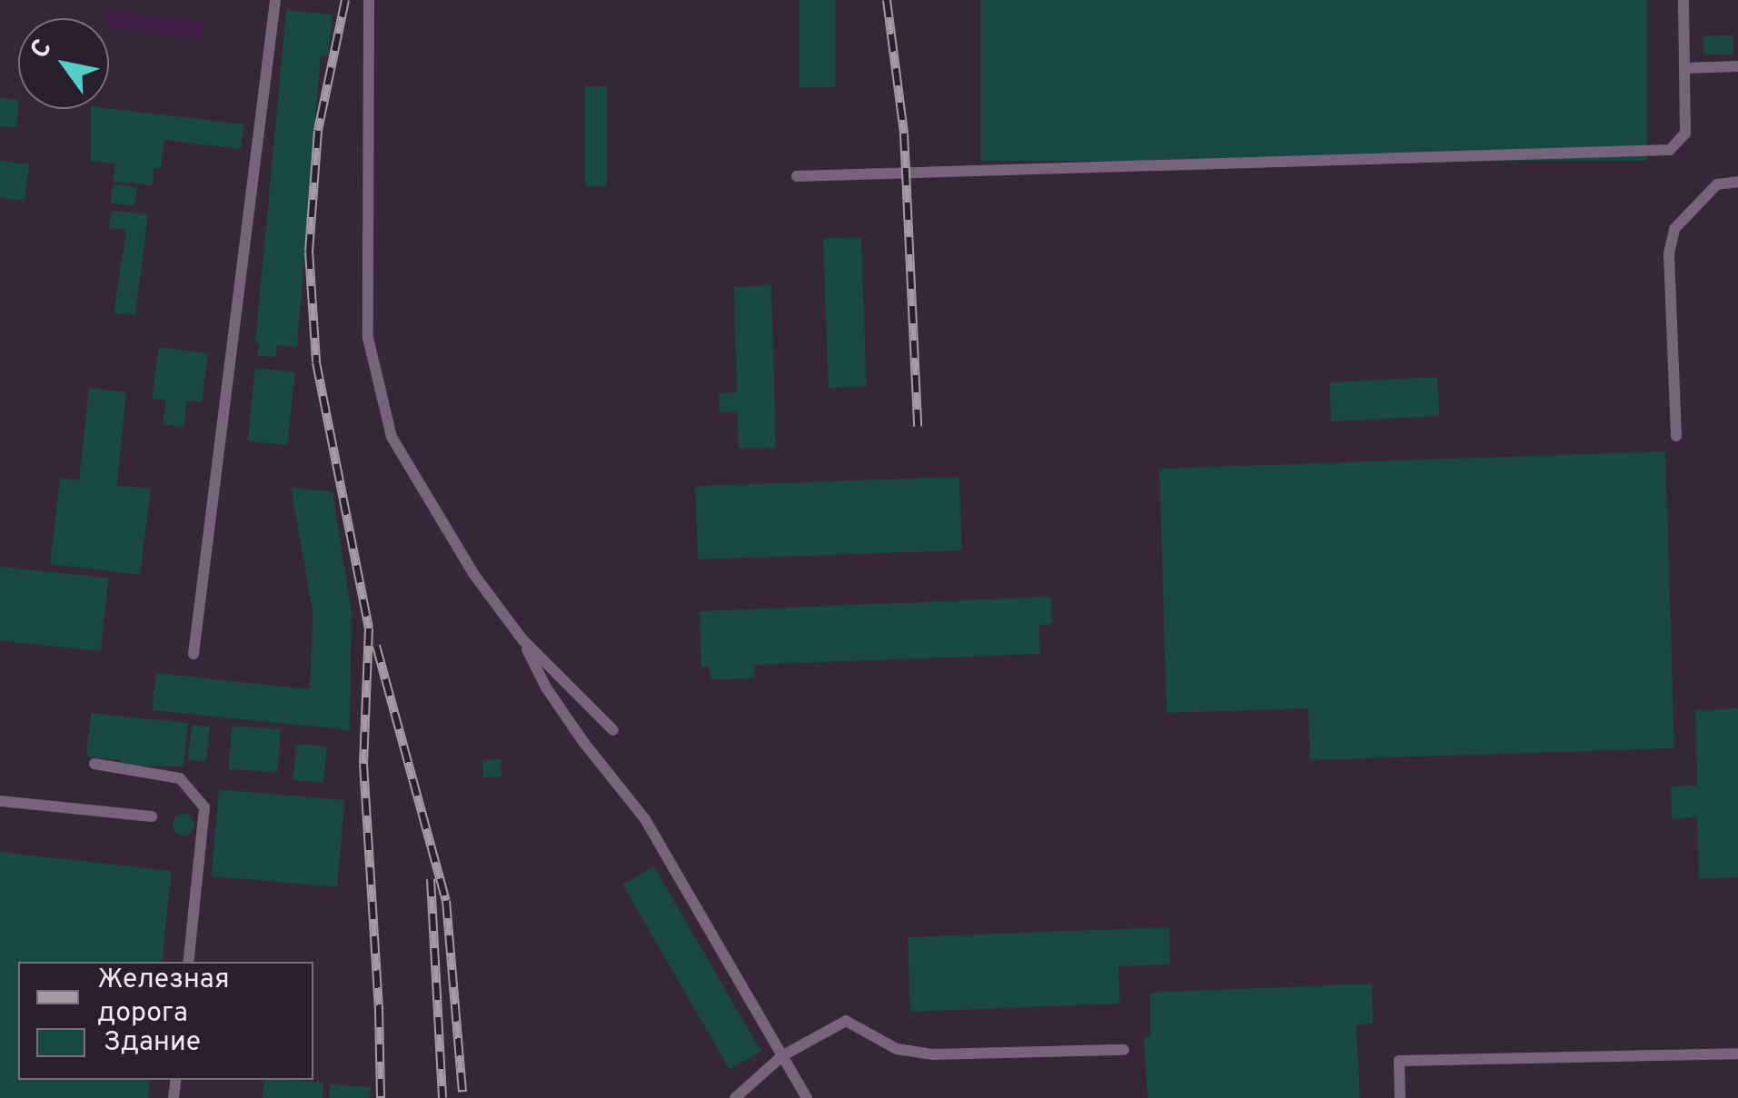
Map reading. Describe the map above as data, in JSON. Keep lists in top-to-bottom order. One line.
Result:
{"legend":["Железная дорога","Здание"],"north":"top left"}
